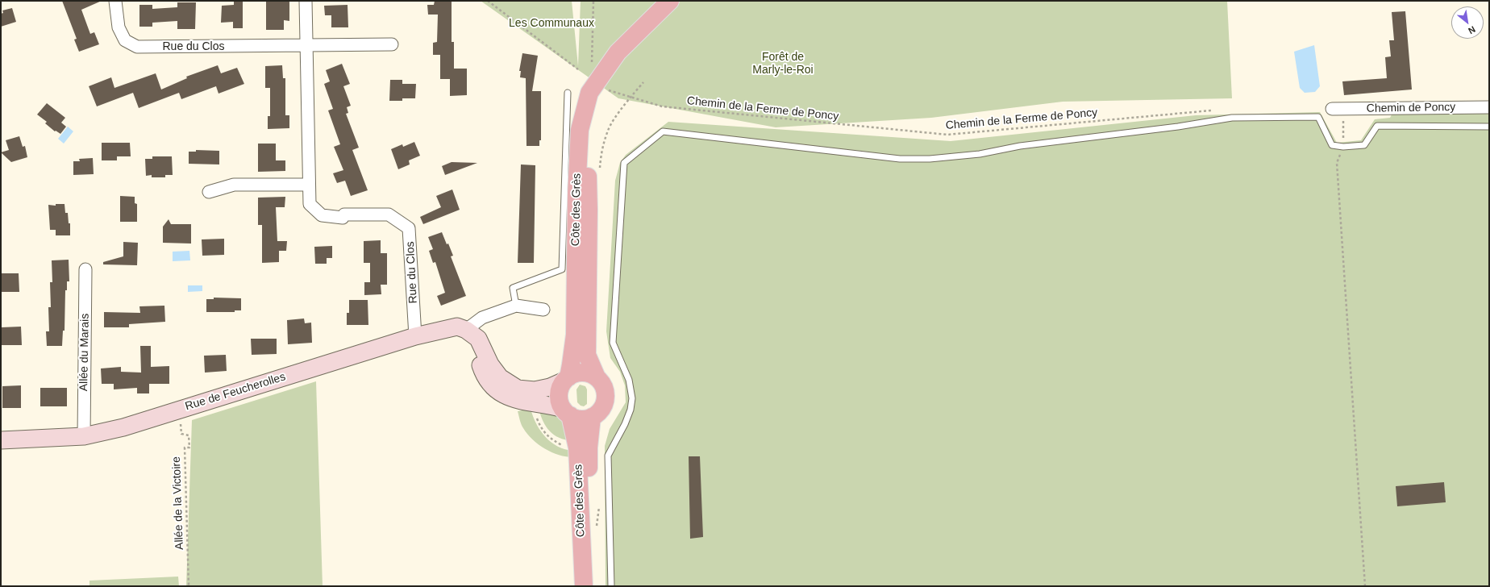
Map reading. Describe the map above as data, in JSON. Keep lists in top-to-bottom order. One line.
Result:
{"streets":{"main road":["Côte des Grès"],"street":["Rue du Clos","Chemin de Poncy","Allée du Marais","Rue de Feucherolles"],"path":["Chemin de la Ferme de Poncy","Allée de la Victoire"]},"crossings":[["Rue du Clos","Rue de Feucherolles"],["Chemin de la Ferme de Poncy","Côte des Grès"],["Allée du Marais","Rue de Feucherolles"],["Rue de Feucherolles","Allée de la Victoire"]],"parks":["Les Communaux","Forêt de Marly-le-Roi"],"north":"bottom right"}
